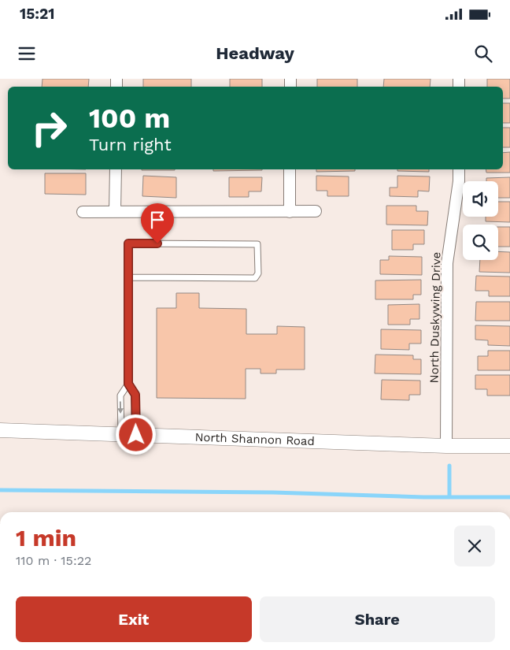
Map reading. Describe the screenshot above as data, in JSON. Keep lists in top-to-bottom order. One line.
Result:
{"streets":{"street":["North Duskywing Drive","North Shannon Road"]},"crossings":[["North Duskywing Drive","North Shannon Road"]],"page":{"status":"15:21","header":"Headway","turn":["100 m","Turn right"],"heading":["1 min","110 m · 15:22"],"buttons":["Exit","Share"]}}
